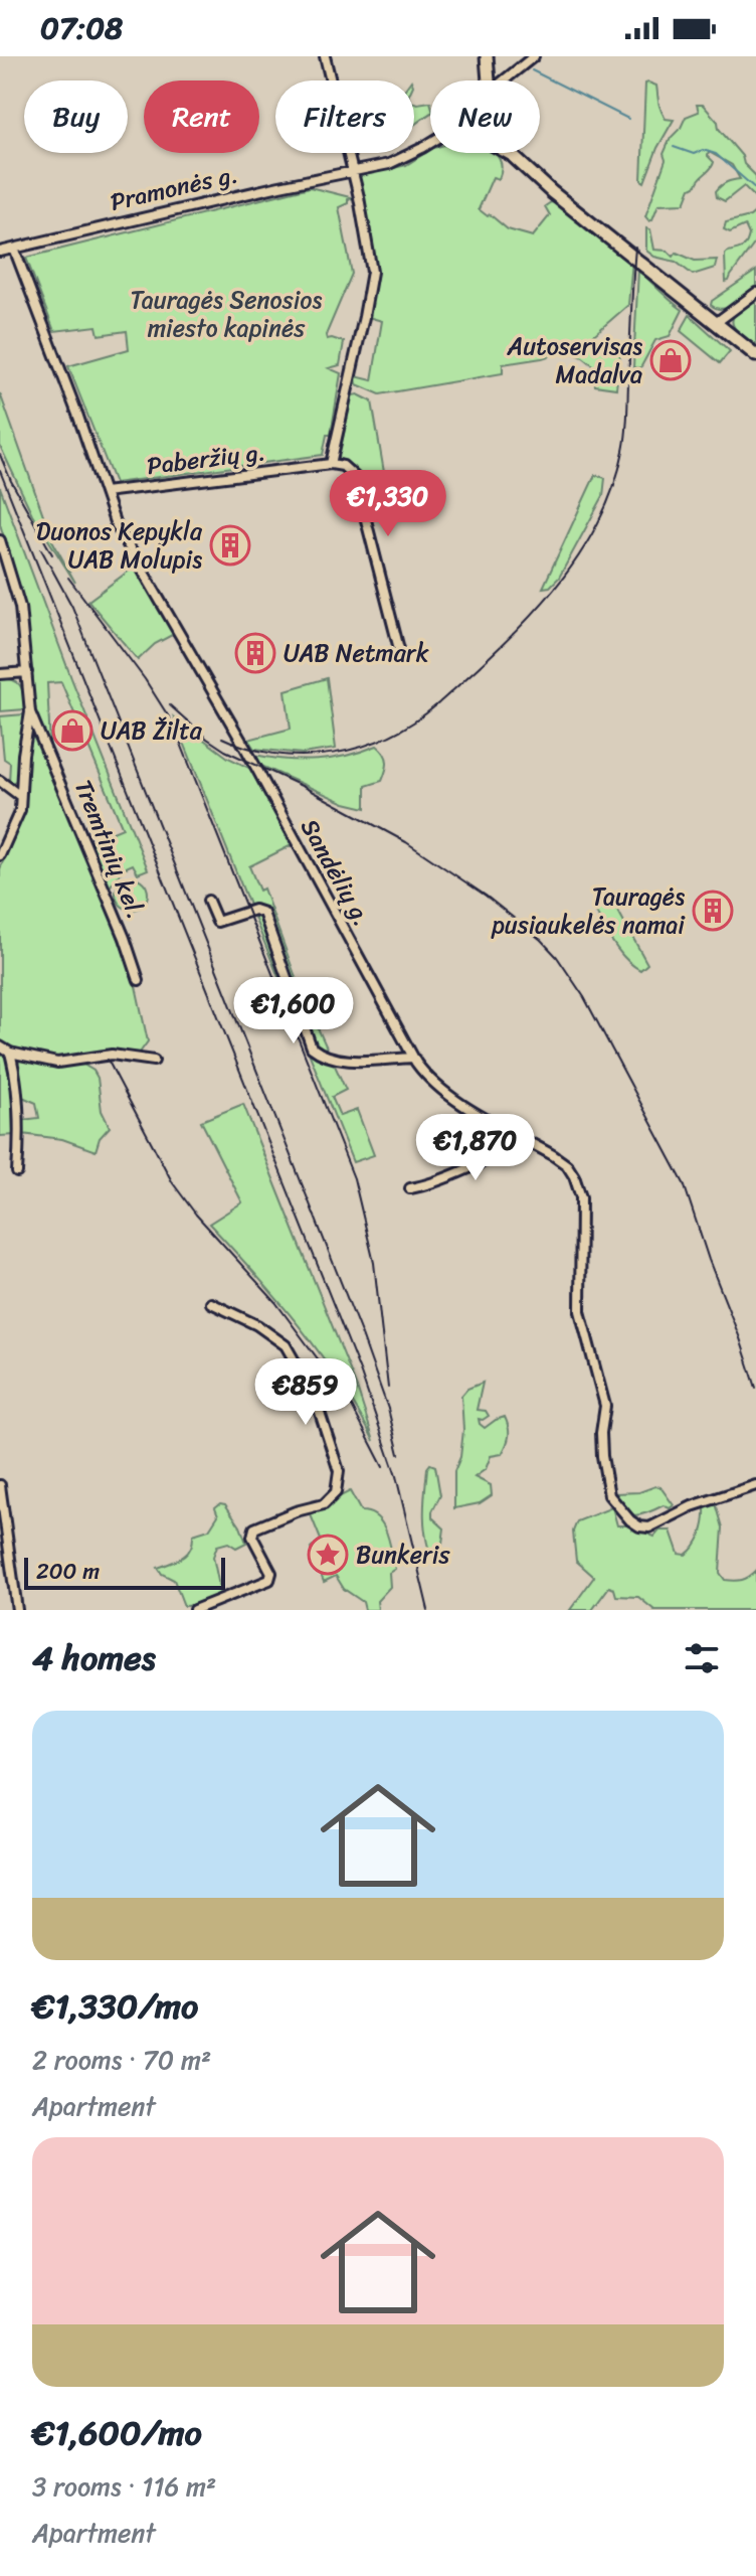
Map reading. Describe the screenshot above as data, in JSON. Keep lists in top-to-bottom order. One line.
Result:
{"streets":{"street":["Pramonės g.","Paberžių g.","Tremtinių kel.","Sandėlių g."]},"crossings":[["Pramonės g.","Sandėlių g."],["Paberžių g.","Sandėlių g."]],"parks":["Tauragės Senosios miesto kapinės"],"places":{"shop":["Autoservisas Madalva","UAB Žilta"],"building":["Duonos Kepykla UAB Molupis","UAB Netmark","Tauragės pusiaukelės namai"],"place":["Bunkeris"]},"scale_bar":"200 m","page":{"status":"07:08","chip":["Buy","Rent","Filters","New"],"price":["€1,330","€1,600","€1,870","€859"],"scale":"200 m","heading":"4 homes","list":[{"name":"€1,330/mo","note":"2 rooms · 70 m² · Apartment"},{"name":"€1,600/mo","note":"3 rooms · 116 m² · Apartment"}]}}
